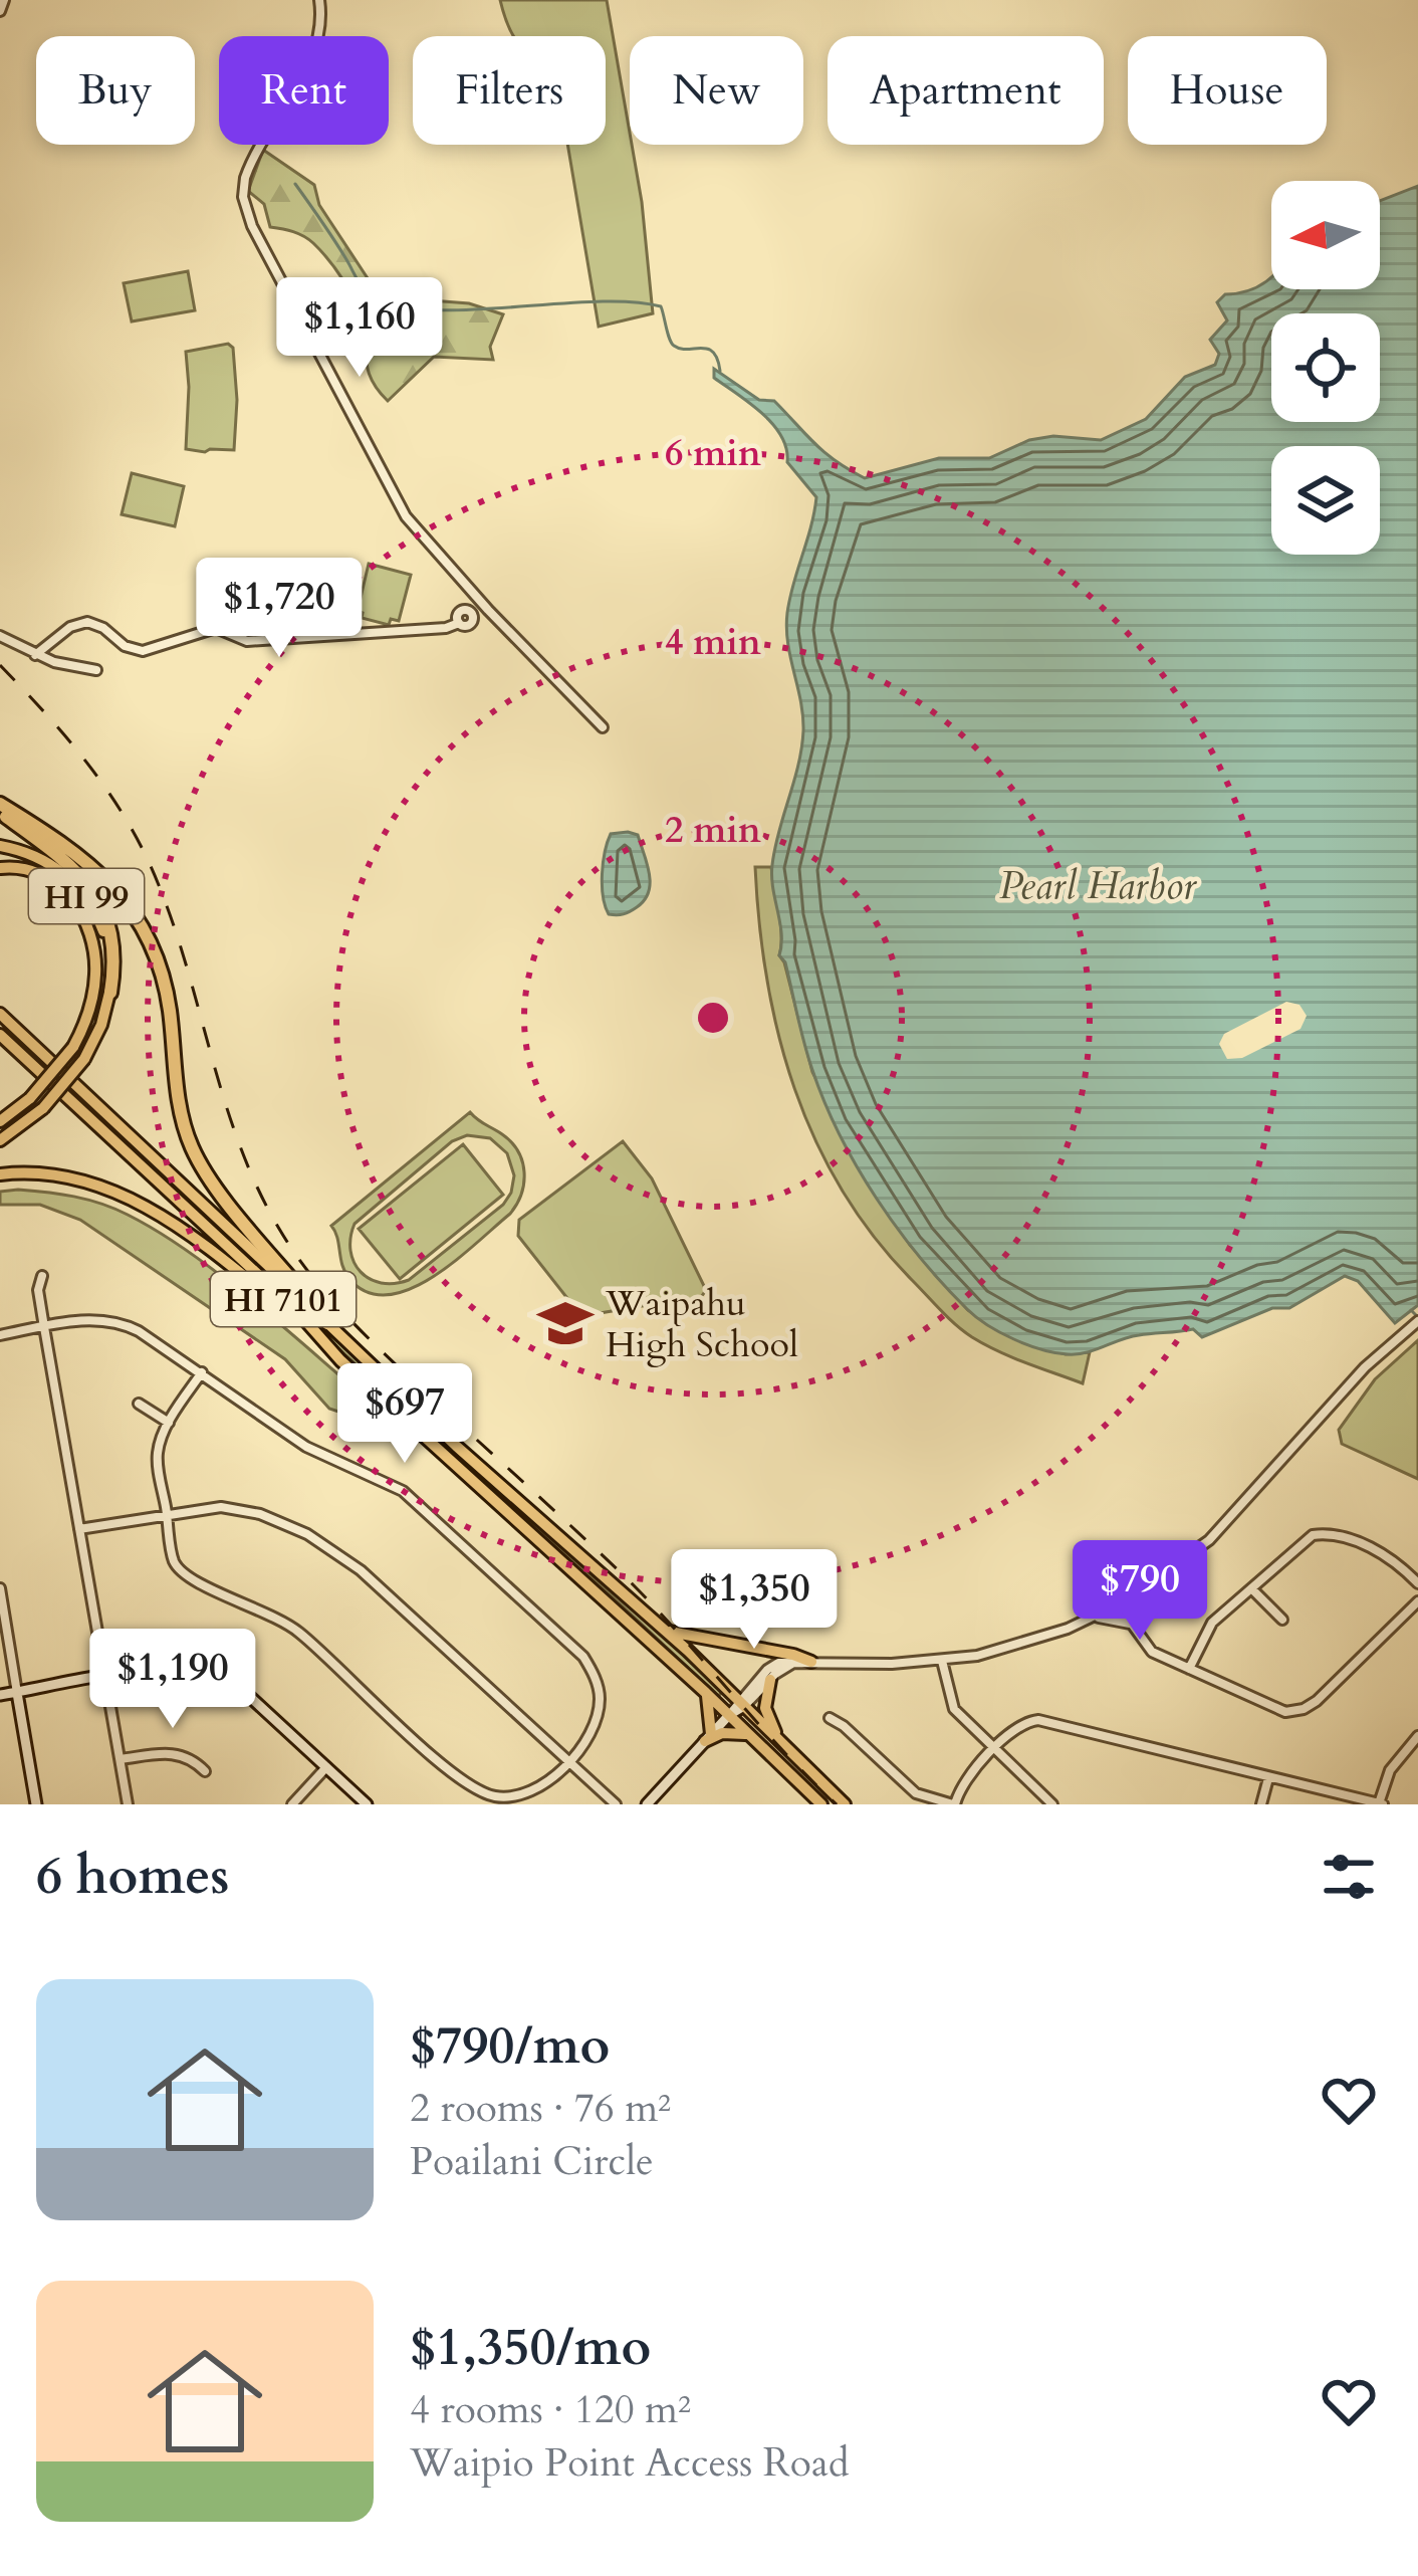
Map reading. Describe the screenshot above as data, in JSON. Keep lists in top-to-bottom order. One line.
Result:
{"streets":{"main road":["HI 99","HI 7101"]},"water":["Pearl Harbor"],"places":{"school or university":["Waipahu High School"]},"north":"left","page":{"chip":["Buy","Rent","Filters","New","Apartment","House"],"price":["$1,160","$1,720","$697","$790","$1,350","$1,190"],"heading":"6 homes","list":[{"name":"$790/mo","note":"2 rooms · 76 m² · Poailani Circle"},{"name":"$1,350/mo","note":"4 rooms · 120 m² · Waipio Point Access Road"}]},"rings":["6 min","4 min","2 min"]}
